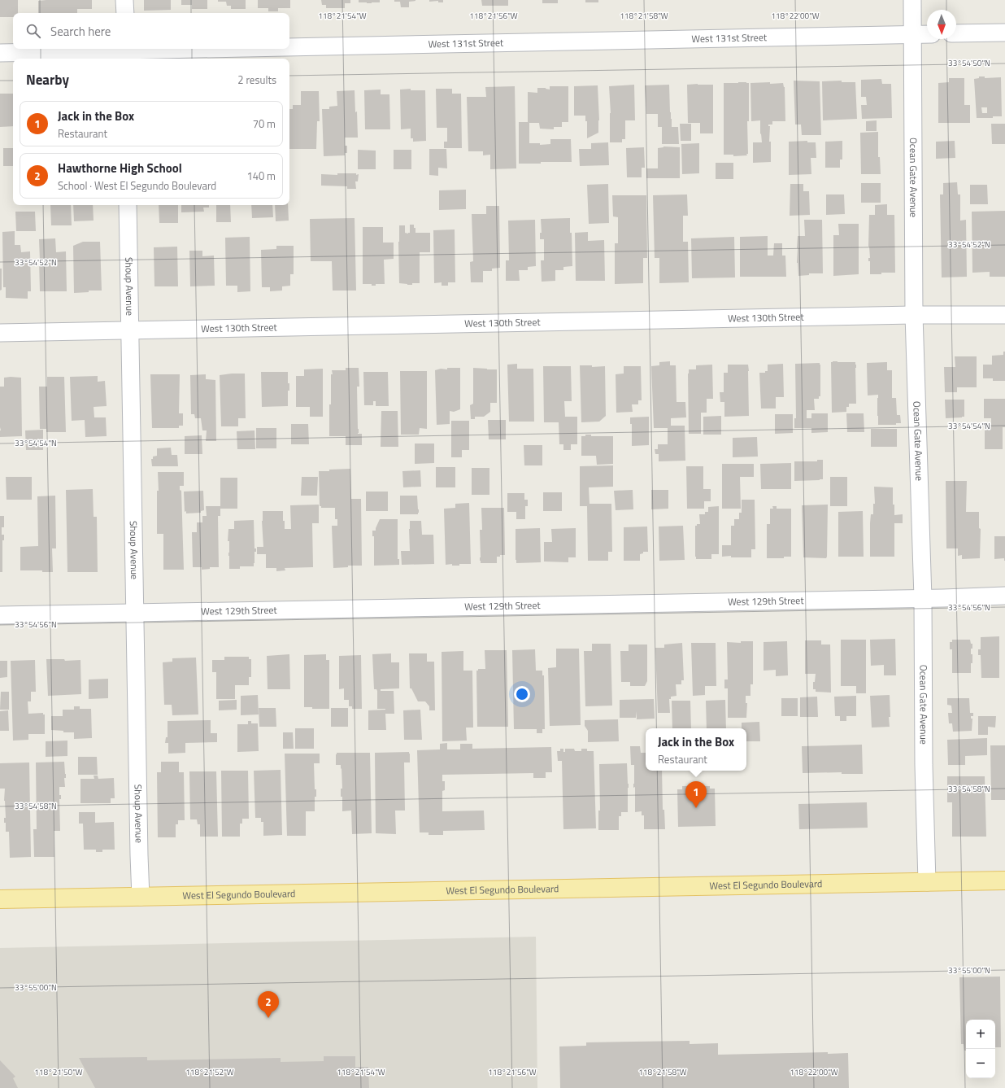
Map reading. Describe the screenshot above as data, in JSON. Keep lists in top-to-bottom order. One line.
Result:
{"streets":{"main road":["West El Segundo Boulevard"],"street":["West 131st Street","Ocean Gate Avenue","Shoup Avenue","West 130th Street","West 129th Street"]},"crossings":[["West 131st Street","Ocean Gate Avenue"],["Ocean Gate Avenue","West 130th Street"],["Ocean Gate Avenue","West 129th Street"],["Ocean Gate Avenue","West El Segundo Boulevard"],["Shoup Avenue","West 130th Street"],["Shoup Avenue","West 129th Street"],["Shoup Avenue","West El Segundo Boulevard"]],"north":"bottom","page":{"search":"Search here","heading":["Nearby","2 results"],"list":[{"mark":"1","name":"Jack in the Box","note":"Restaurant","value":"70 m"},{"mark":"2","name":"Hawthorne High School","note":"School · West El Segundo Boulevard","value":"140 m"}],"popup":["Jack in the Box","Restaurant"],"pins":["1","2"],"map_buttons":["+","−"]},"coordinates":["118°21'54\"W","118°21'56\"W","118°21'58\"W","118°22'00\"W","33°54'50\"N","33°54'52\"N","33°54'54\"N","33°54'56\"N","33°54'58\"N","33°55'00\"N","118°21'50\"W","118°21'52\"W"]}
